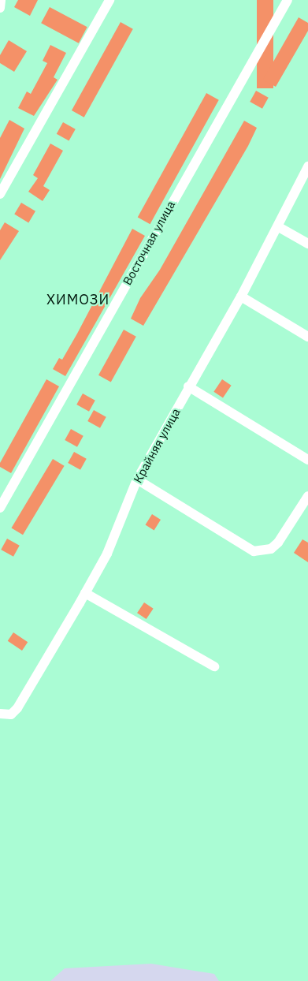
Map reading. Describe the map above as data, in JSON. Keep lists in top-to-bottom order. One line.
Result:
{"streets":{"street":["Восточная улица","Крайняя улица"]},"districts":["ХИМОЗИ"]}
